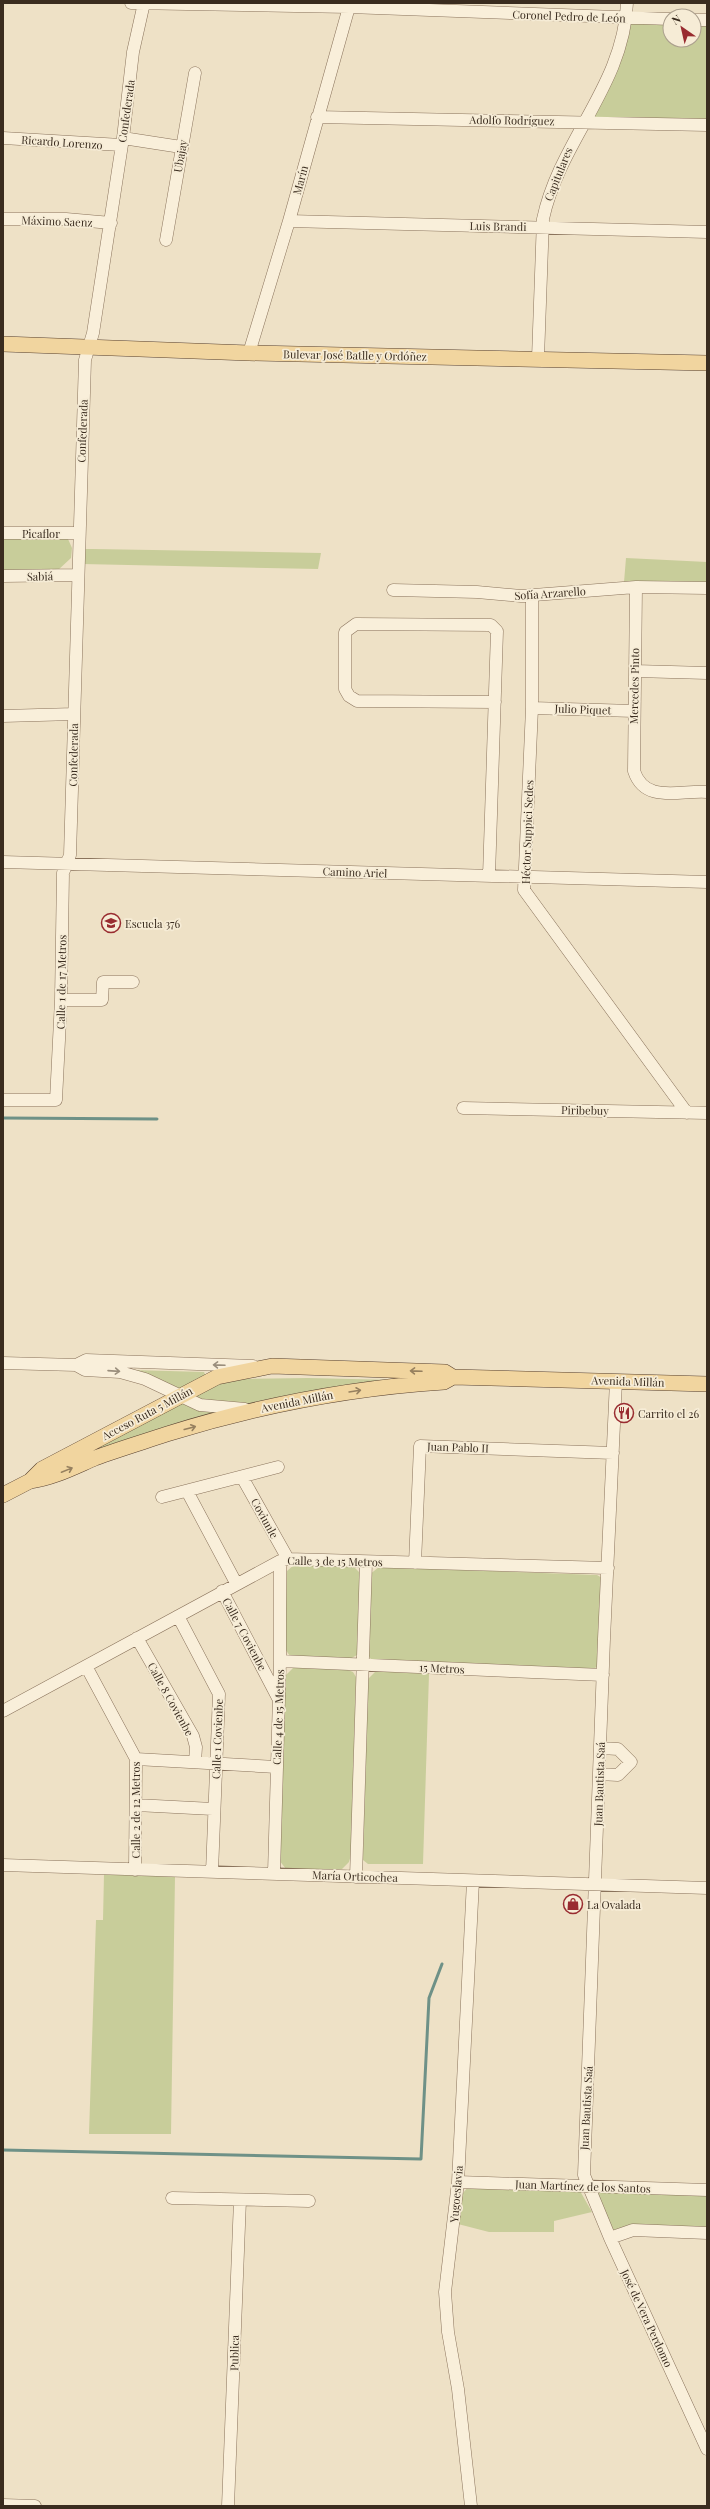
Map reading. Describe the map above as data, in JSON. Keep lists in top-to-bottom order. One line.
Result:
{"streets":{"main road":["Bulevar José Batlle y Ordóñez","Avenida Millán","Acceso Ruta 5 Millán"],"street":["Coronel Pedro de León","Confederada","Adolfo Rodríguez","Ricardo Lorenzo","Ubajay","Capitulares","Marín","Máximo Saenz","Luis Brandi","Picaflor","Sabiá","Sofía Arzarello","Mercedes Pinto","Julio Piquet","Héctor Suppici Sedes","Camino Ariel","Calle 1 de 17 Metros","Piribebuy","Juan Pablo II","Coviunle","Calle 3 de 15 Metros","Calle 7 Covienbe","15 Metros","Calle 8 Covienbe","Calle 4 de 15 Metros","Calle 1 Covienbe","Juan Bautista Saá","Calle 2 de 12 Metros","María Orticochea","Juan Martínez de los Santos","Yugoeslavia","José de Vera Perdomo","Publica"]},"crossings":[["Coronel Pedro de León","Confederada"],["Coronel Pedro de León","Capitulares"],["Coronel Pedro de León","Marín"],["Confederada","Ricardo Lorenzo"],["Confederada","Máximo Saenz"],["Confederada","Bulevar José Batlle y Ordóñez"],["Confederada","Picaflor"],["Confederada","Sabiá"],["Confederada","Camino Ariel"],["Confederada","Calle 1 de 17 Metros"],["Adolfo Rodríguez","Capitulares"],["Adolfo Rodríguez","Marín"],["Ricardo Lorenzo","Ubajay"],["Capitulares","Luis Brandi"],["Capitulares","Bulevar José Batlle y Ordóñez"],["Marín","Luis Brandi"],["Marín","Bulevar José Batlle y Ordóñez"],["Sofía Arzarello","Mercedes Pinto"],["Sofía Arzarello","Héctor Suppici Sedes"],["Mercedes Pinto","Julio Piquet"],["Julio Piquet","Héctor Suppici Sedes"],["Héctor Suppici Sedes","Camino Ariel"],["Héctor Suppici Sedes","Piribebuy"],["Camino Ariel","Calle 1 de 17 Metros"],["Avenida Millán","Acceso Ruta 5 Millán"],["Avenida Millán","Juan Bautista Saá"],["Juan Pablo II","Calle 3 de 15 Metros"],["Juan Pablo II","Juan Bautista Saá"],["Coviunle","Calle 3 de 15 Metros"],["Coviunle","Calle 4 de 15 Metros"],["Calle 3 de 15 Metros","Calle 7 Covienbe"],["Calle 3 de 15 Metros","Calle 8 Covienbe"],["Calle 3 de 15 Metros","Calle 4 de 15 Metros"],["Calle 3 de 15 Metros","Calle 1 Covienbe"],["Calle 3 de 15 Metros","Juan Bautista Saá"],["Calle 3 de 15 Metros","Calle 2 de 12 Metros"],["Calle 7 Covienbe","Calle 4 de 15 Metros"],["15 Metros","Calle 4 de 15 Metros"],["15 Metros","Juan Bautista Saá"],["Calle 4 de 15 Metros","María Orticochea"],["Calle 1 Covienbe","María Orticochea"],["Juan Bautista Saá","María Orticochea"],["Juan Bautista Saá","Juan Martínez de los Santos"],["Juan Bautista Saá","José de Vera Perdomo"],["Calle 2 de 12 Metros","María Orticochea"],["María Orticochea","Yugoeslavia"],["Juan Martínez de los Santos","Yugoeslavia"],["Juan Martínez de los Santos","José de Vera Perdomo"]],"places":{"school or university":["Escuela 376"],"restaurant":["Carrito el 26"],"shop":["La Ovalada"]},"north":"top left"}
